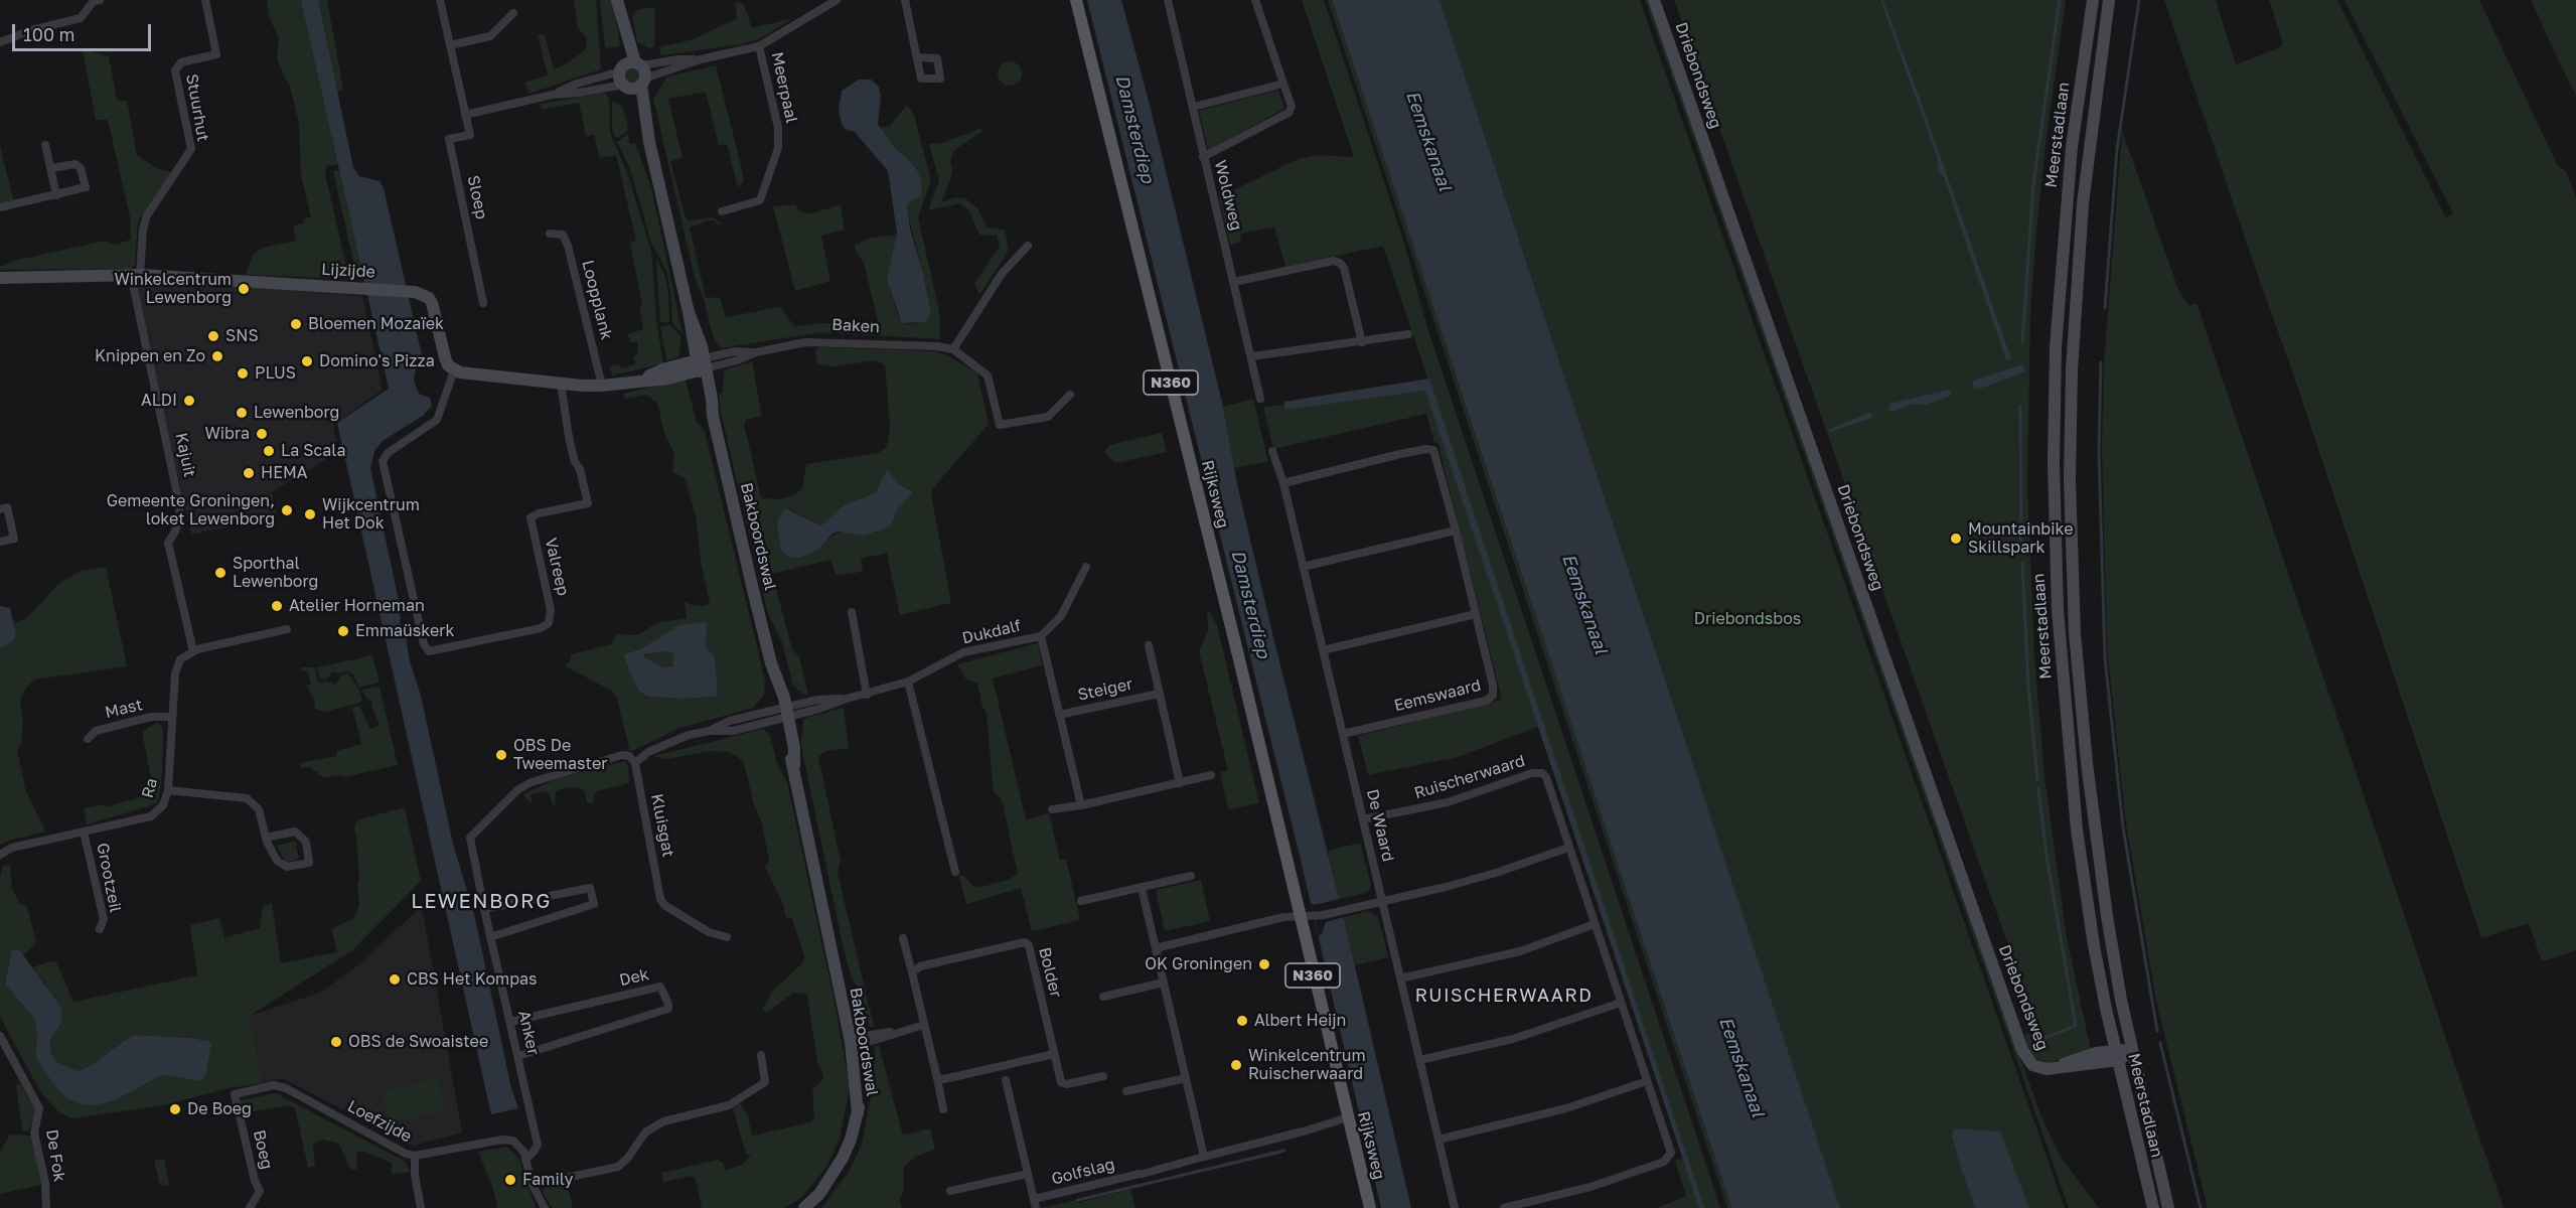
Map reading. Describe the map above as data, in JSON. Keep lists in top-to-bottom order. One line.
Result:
{"streets":{"main road":["Driebondsweg","Meerstadlaan","Lijzijde","N360","Rijksweg","Bakboordswal"],"street":["Meerpaal","Stuurhut","Woldweg","Sloep","Loopplank","Baken","Kajuit","Valreep","Dukdalf","Steiger","Eemswaard","Mast","Ruischerwaard","Ra","Kluisgat","De Waard","Grootzeil","Bolder","Dek","Anker","Loefzijde","Boeg","De Fok","Golfslag"]},"crossings":[["Driebondsweg","Meerstadlaan"],["Meerpaal","Bakboordswal"],["Stuurhut","Lijzijde"],["Stuurhut","Kajuit"],["Lijzijde","Kajuit"],["Lijzijde","Valreep"],["Baken","Bakboordswal"],["Kajuit","Ra"],["Rijksweg","Golfslag"],["Bakboordswal","Dukdalf"],["Dukdalf","Steiger"],["Eemswaard","De Waard"],["Mast","Ra"],["Ruischerwaard","De Waard"],["Ra","Grootzeil"],["Kluisgat","Anker"],["Dek","Anker"],["Anker","Loefzijde"],["Loefzijde","Boeg"]],"districts":["LEWENBORG","RUISCHERWAARD"],"water":["Damsterdiep","Eemskanaal"],"parks":["Driebondsbos"],"places":["Winkelcentrum Lewenborg","Bloemen Mozaïek","SNS","Knippen en Zo","Domino's Pizza","PLUS","ALDI","Lewenborg","Wibra","La Scala","HEMA","Gemeente Groningen, loket Lewenborg","Wijkcentrum Het Dok","Mountainbike Skillspark","Sporthal Lewenborg","Atelier Horneman","Emmaüskerk","OBS De Tweemaster","OK Groningen","CBS Het Kompas","Albert Heijn","OBS de Swoaistee","Winkelcentrum Ruischerwaard","De Boeg","Family"],"scale_bar":"100 m"}
